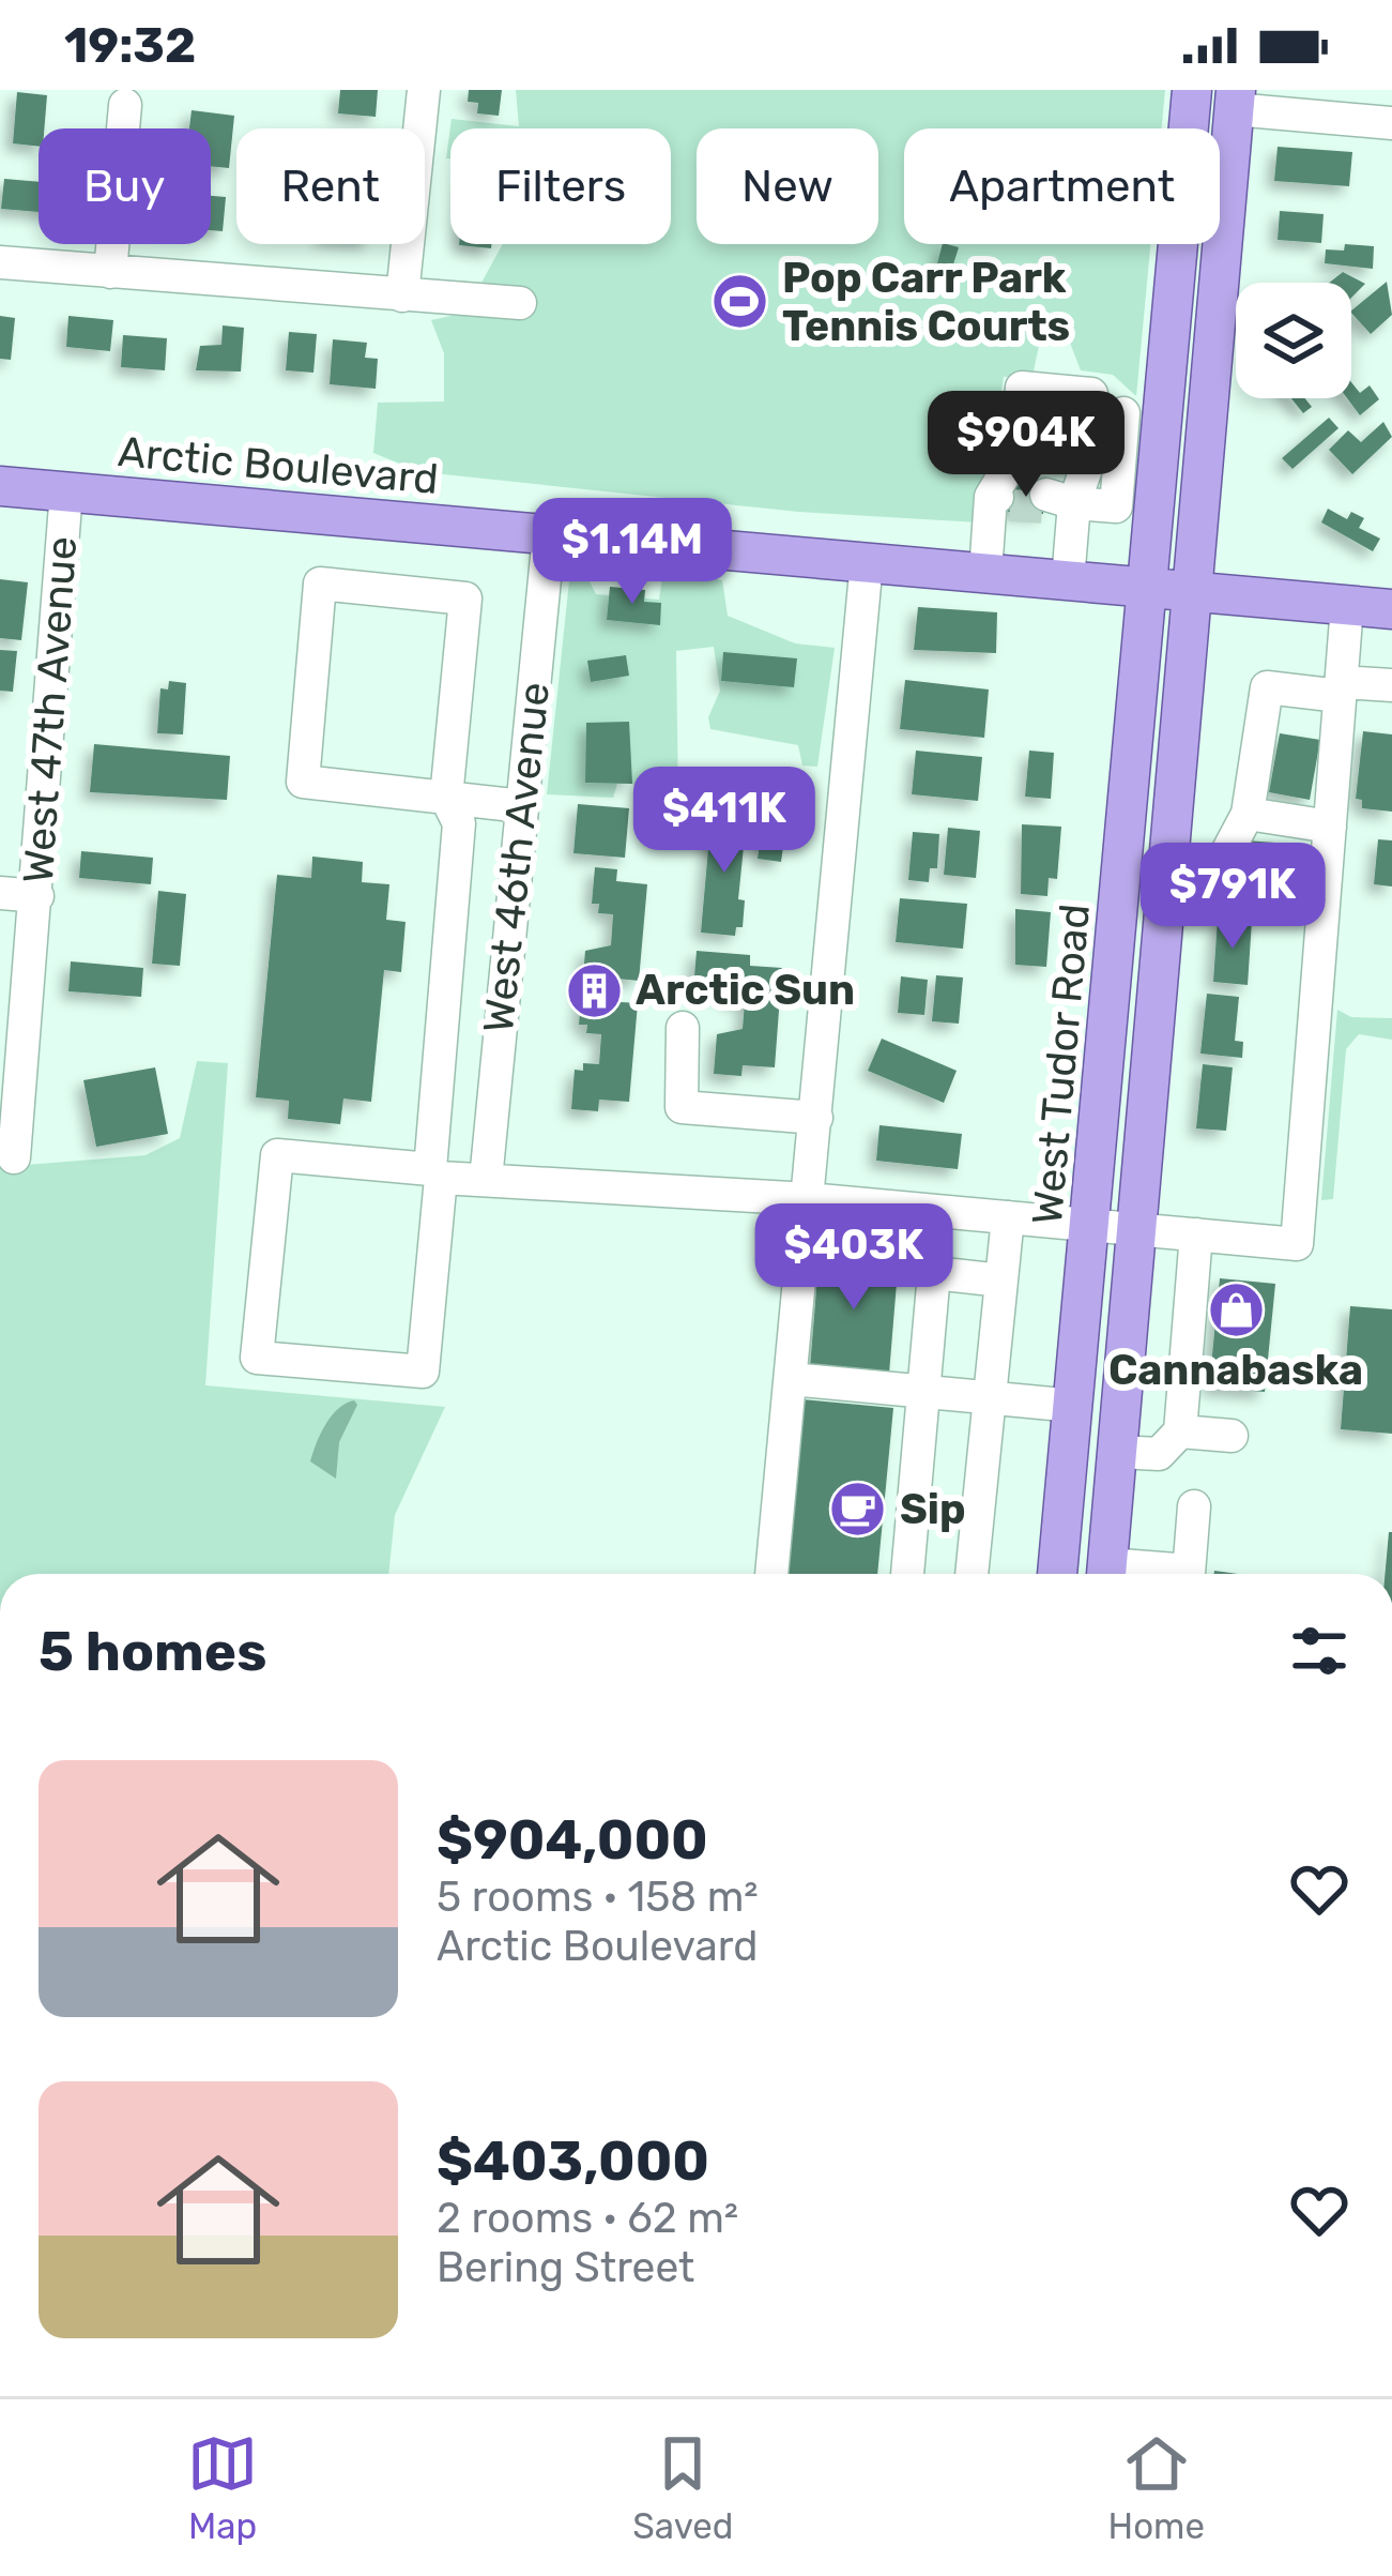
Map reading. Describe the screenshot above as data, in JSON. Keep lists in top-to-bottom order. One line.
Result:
{"streets":{"main road":["Arctic Boulevard","West Tudor Road"],"street":["West 47th Avenue","West 46th Avenue"]},"crossings":[["Arctic Boulevard","West 47th Avenue"],["Arctic Boulevard","West 46th Avenue"],["Arctic Boulevard","West Tudor Road"]],"places":{"sports":["Pop Carr Park Tennis Courts"],"building":["Arctic Sun"],"shop":["Cannabaska"],"cafe":["Sip"]},"page":{"status":"19:32","chip":["Buy","Rent","Filters","New","Apartment"],"price":["$904K","$1.14M","$411K","$791K","$403K"],"heading":"5 homes","list":[{"name":"$904,000","note":"5 rooms · 158 m² · Arctic Boulevard"},{"name":"$403,000","note":"2 rooms · 62 m² · Bering Street"}],"tabs":["Map","Saved","Home"]}}
